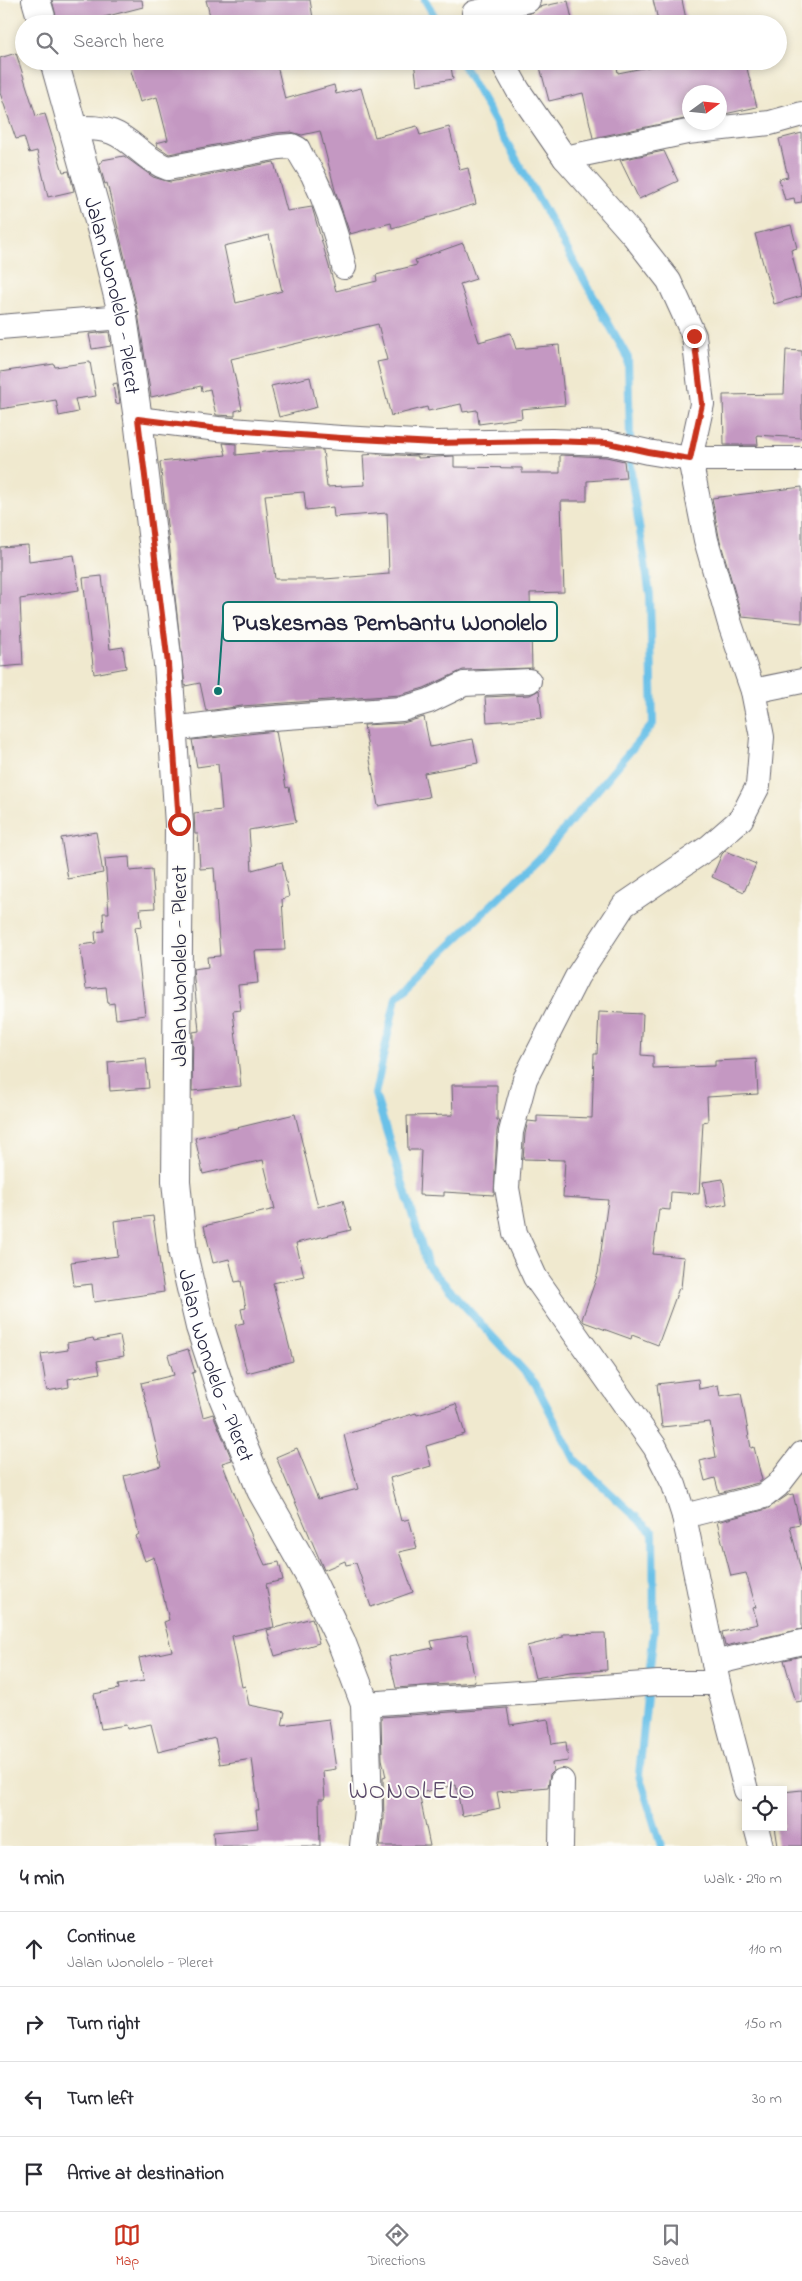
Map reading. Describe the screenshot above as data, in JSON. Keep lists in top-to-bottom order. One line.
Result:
{"streets":{"main road":["Jalan Wonolelo - Pleret"]},"districts":["WONOLELO"],"places":["Puskesmas Pembantu Wonolelo"],"north":"right","page":{"search":"Search here","heading":["4 min","Walk · 290 m"],"list":[["Continue","Jalan Wonolelo - Pleret","110 m"],["Turn right","150 m"],["Turn left","30 m"],"Arrive at destination"],"nav":["Map","Directions","Saved"]}}
